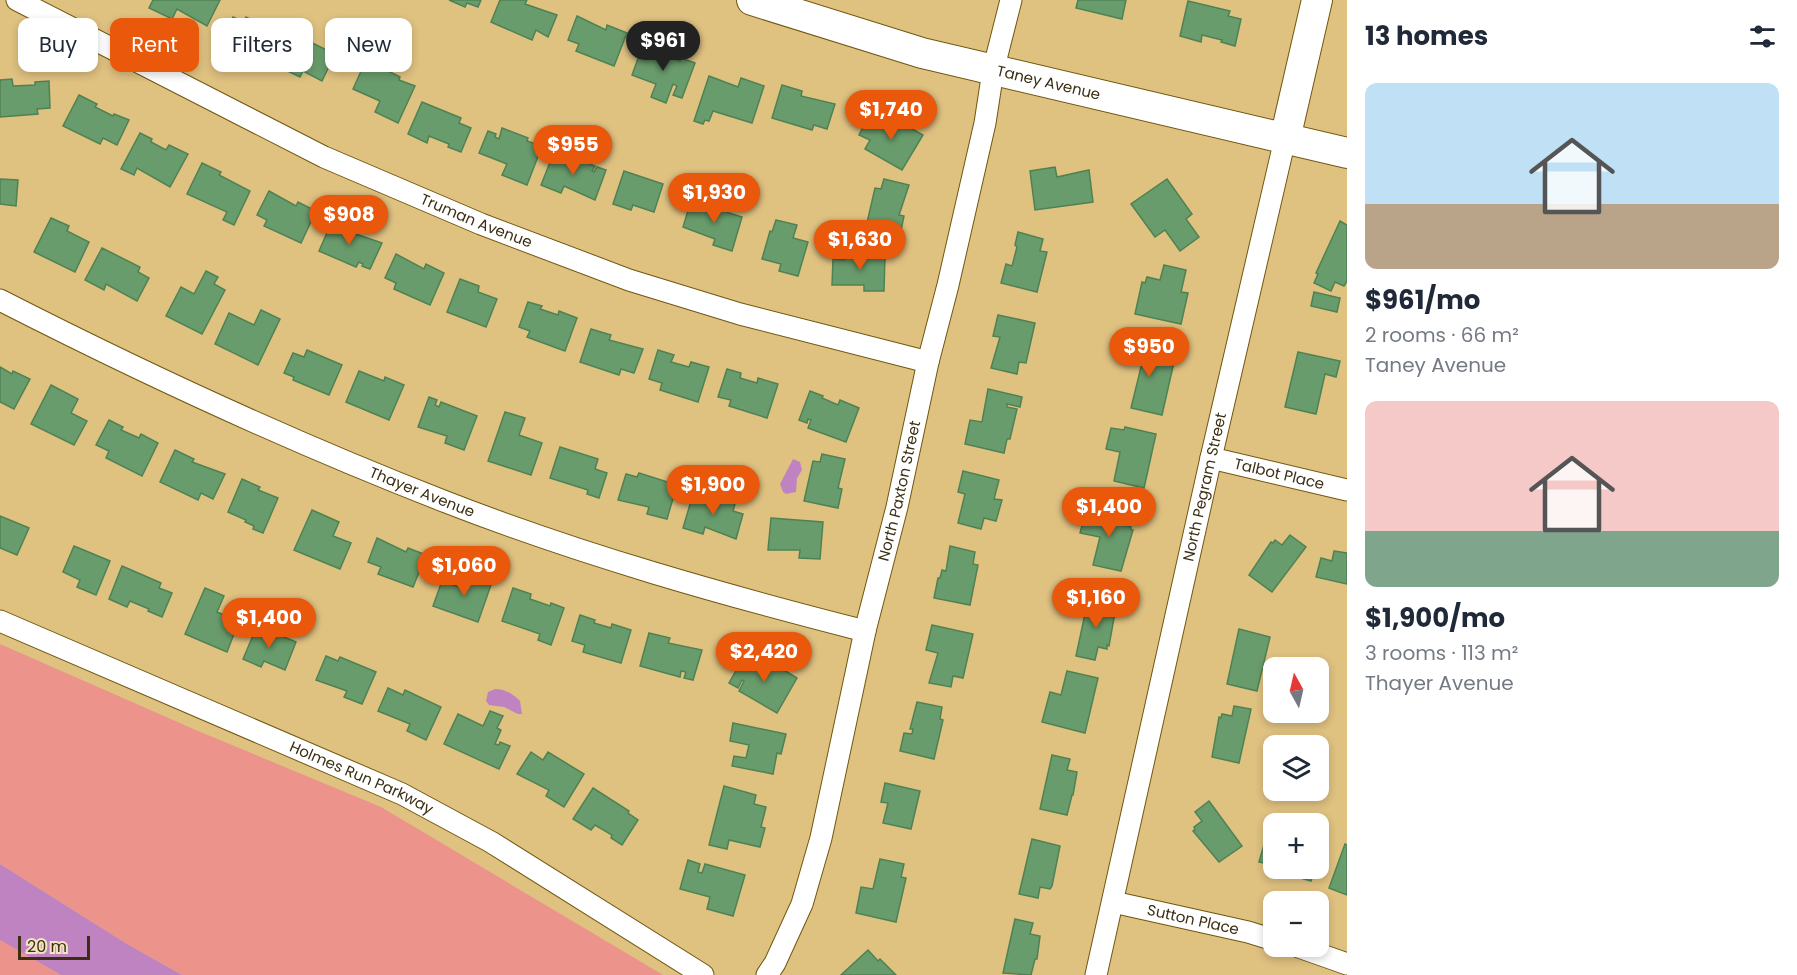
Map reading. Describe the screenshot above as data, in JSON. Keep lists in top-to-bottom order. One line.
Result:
{"streets":{"street":["Taney Avenue","Truman Avenue","Talbot Place","North Pegram Street","North Paxton Street","Thayer Avenue","Holmes Run Parkway","Sutton Place"]},"crossings":[["Taney Avenue","North Pegram Street"],["Taney Avenue","North Paxton Street"],["Truman Avenue","North Paxton Street"],["Talbot Place","North Pegram Street"],["North Pegram Street","Sutton Place"],["North Paxton Street","Thayer Avenue"]],"scale_bar":"20 m","north":"top","page":{"heading":"13 homes","chip":["Buy","Rent","Filters","New"],"price":["$961","$1,740","$955","$1,930","$908","$1,630","$950","$1,900","$1,400","$1,060","$1,160","$1,400","$2,420"],"list":[{"name":"$961/mo","note":"2 rooms · 66 m² · Taney Avenue"},{"name":"$1,900/mo","note":"3 rooms · 113 m² · Thayer Avenue"}],"map_buttons":["+","−"],"scale":"20 m"}}
